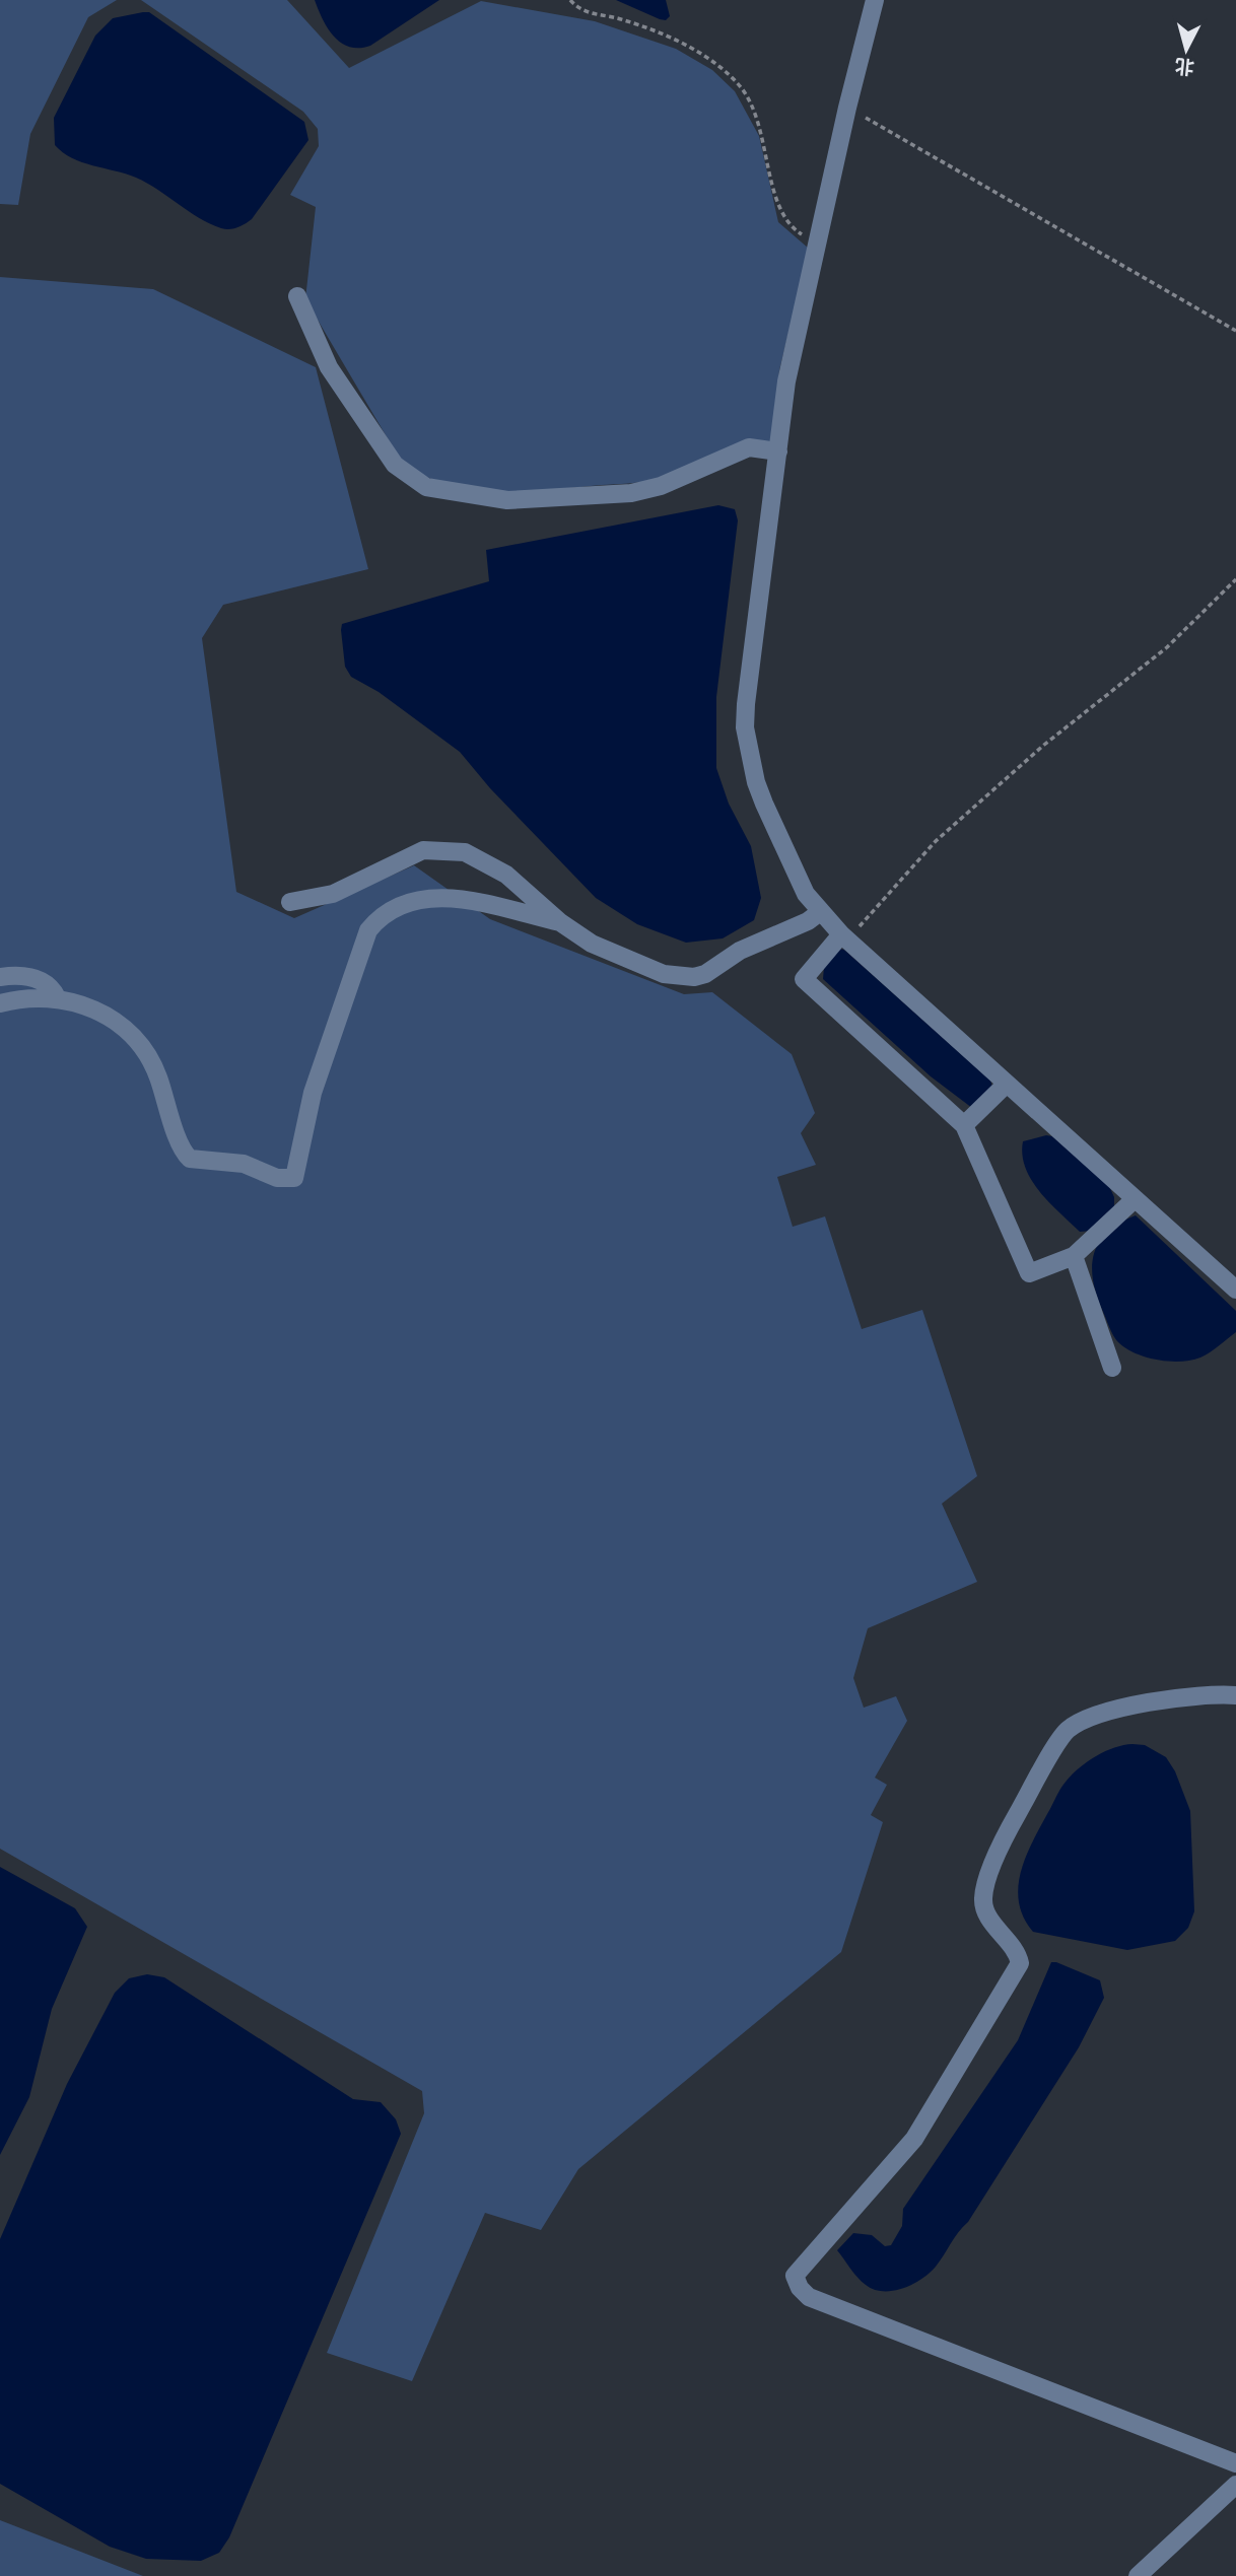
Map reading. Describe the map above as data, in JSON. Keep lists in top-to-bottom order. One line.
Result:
{"north":"bottom"}
